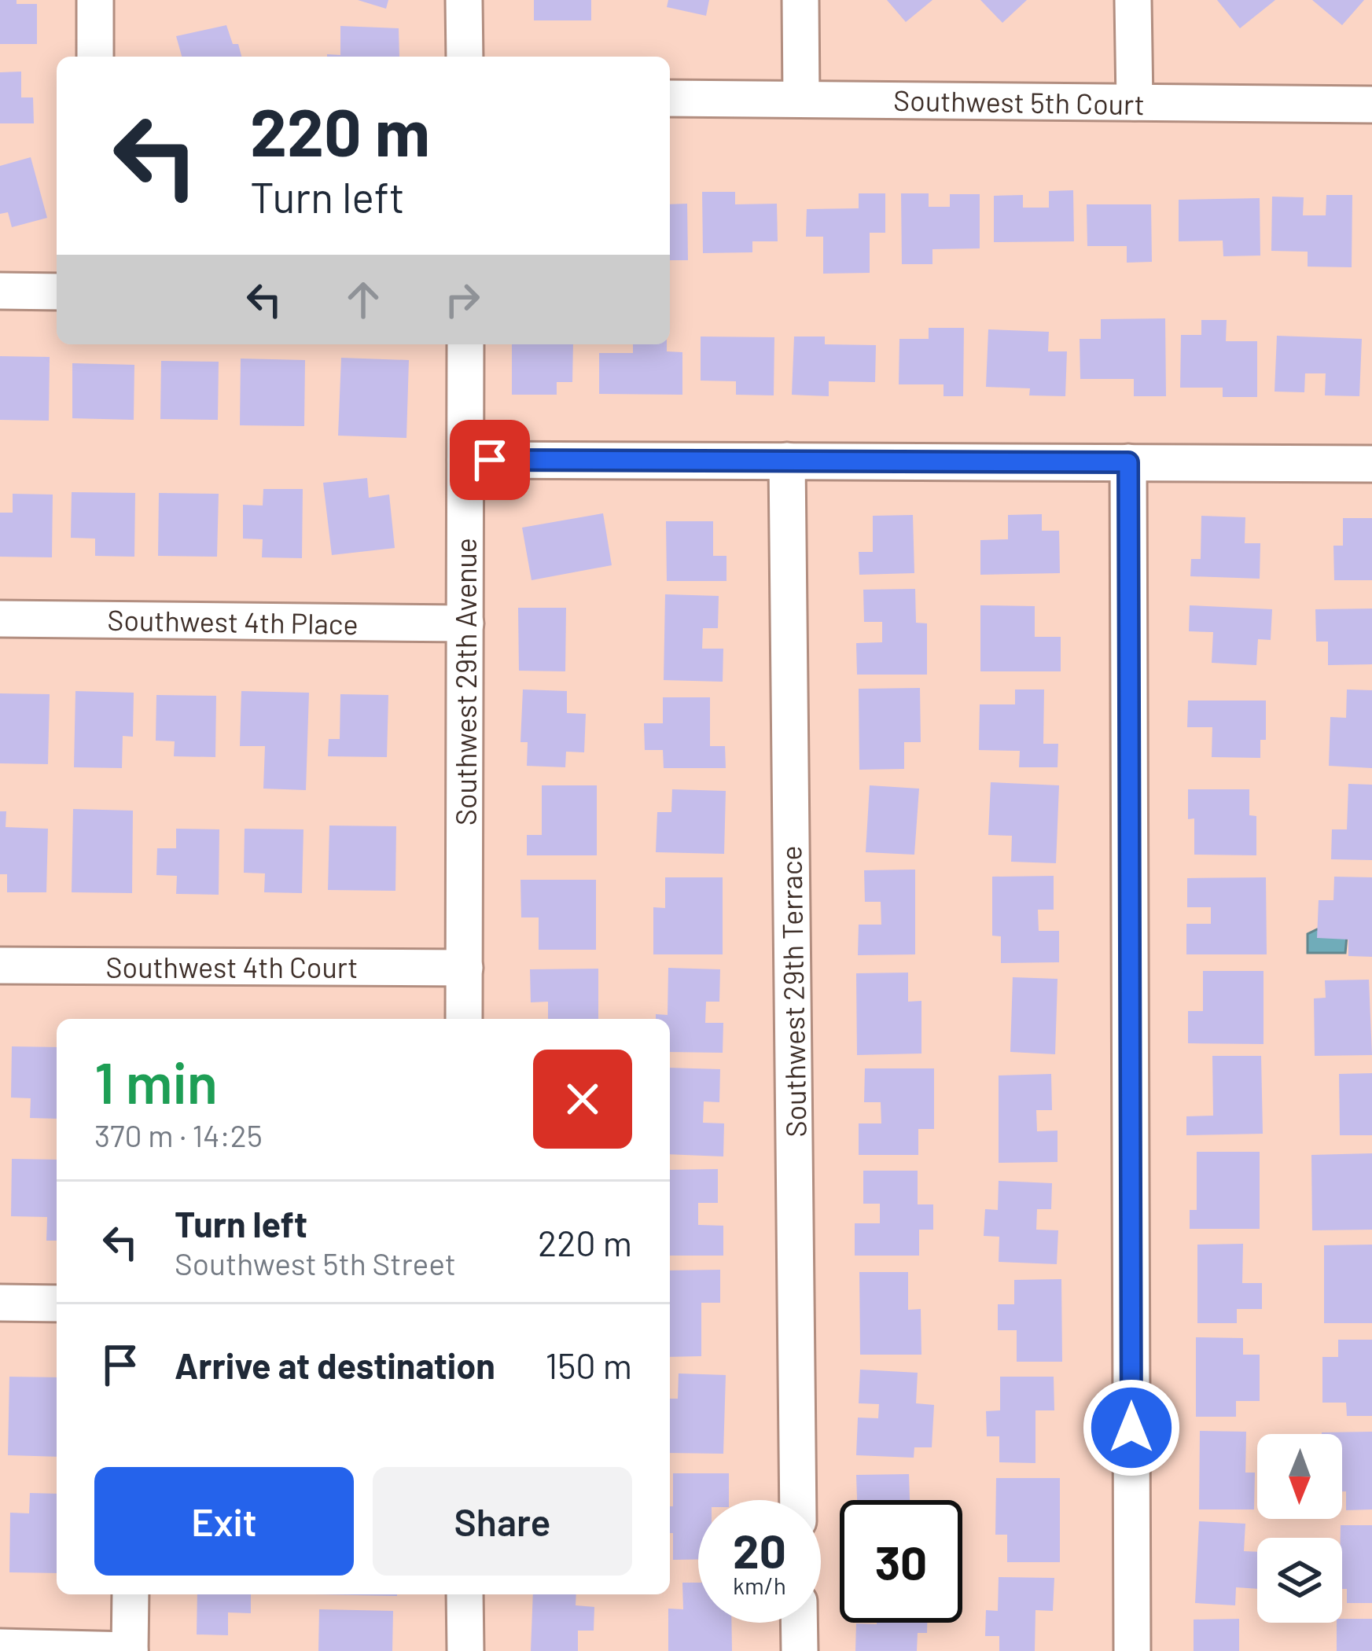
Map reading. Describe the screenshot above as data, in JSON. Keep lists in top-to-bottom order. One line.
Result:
{"streets":{"street":["Southwest 5th Court","Southwest 4th Place","Southwest 29th Avenue","Southwest 4th Court","Southwest 29th Terrace"]},"crossings":[["Southwest 4th Place","Southwest 29th Avenue"],["Southwest 29th Avenue","Southwest 4th Court"]],"north":"bottom","page":{"turn":["220 m","Turn left"],"heading":["1 min","370 m · 14:25"],"list":[{"name":"Turn left","note":"Southwest 5th Street","value":"220 m"},{"name":"Arrive at destination","value":"150 m"}],"buttons":["Exit","Share"],"speed":"20 km/h","limit":"30"}}
